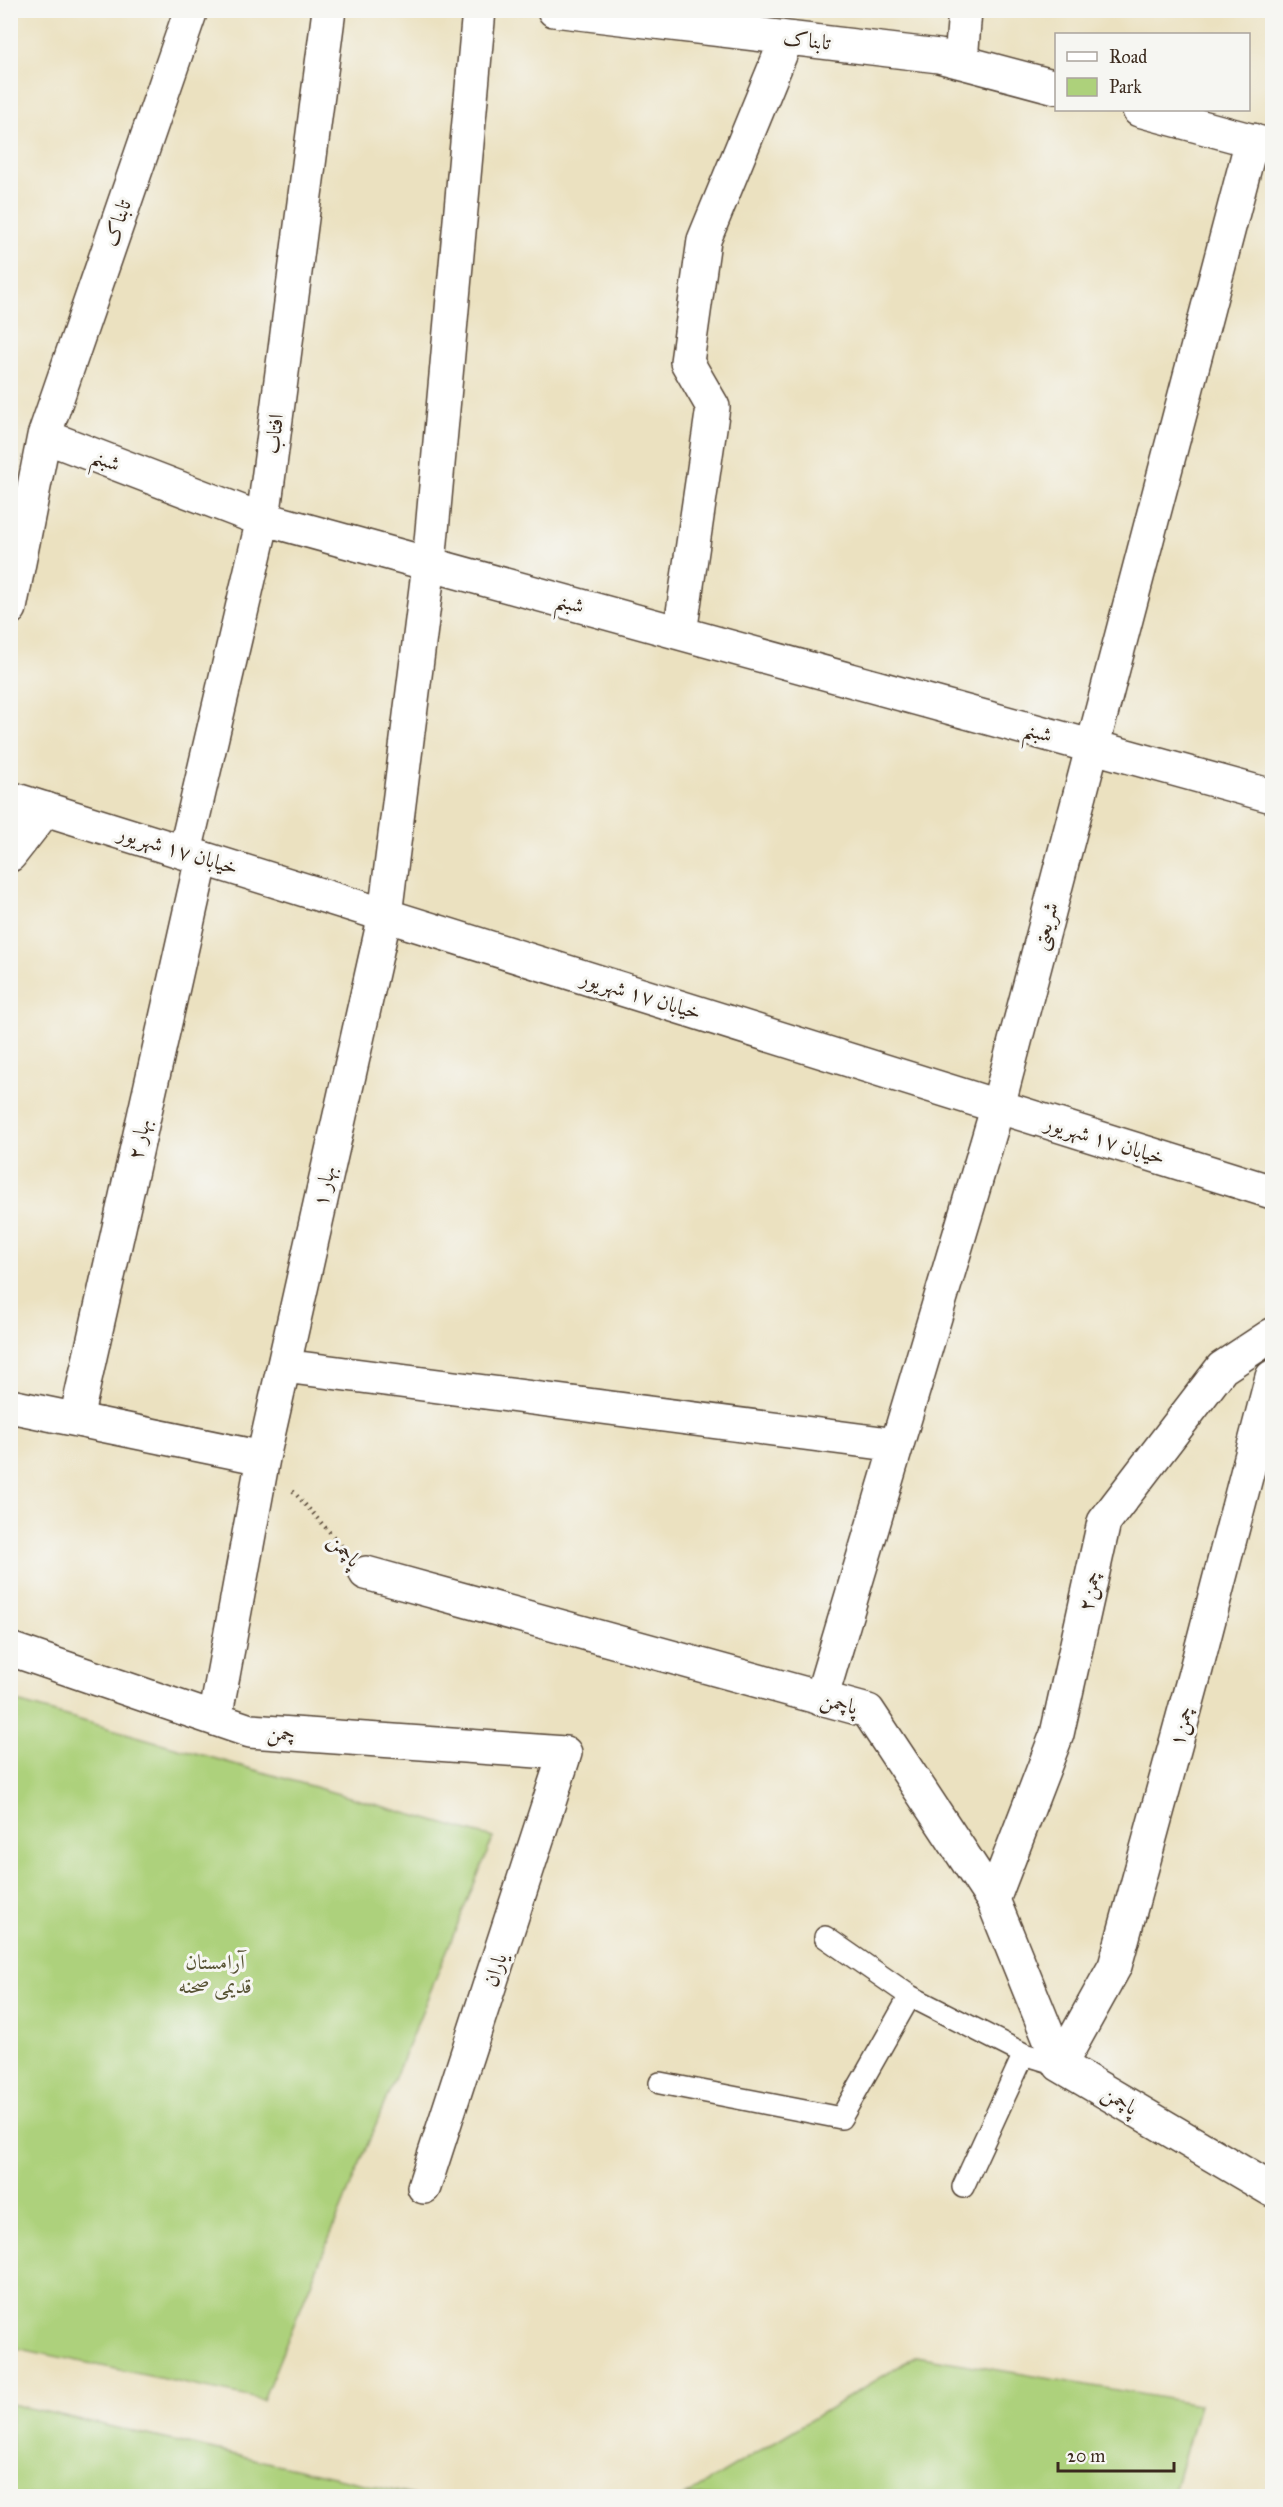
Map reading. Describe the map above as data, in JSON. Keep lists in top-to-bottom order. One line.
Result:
{"streets":{"street":["تابناک","افتاب","شبنم","خیابان ۱۷ شهریور","شریعتی","بهار ۲","بهار ۱","پاچمن","چمن۲","چمن۱","چمن","یاران"]},"crossings":[["تابناک","شبنم"],["افتاب","شبنم"],["افتاب","خیابان ۱۷ شهریور"],["افتاب","بهار ۲"],["شبنم","شریعتی"],["شبنم","بهار ۱"],["خیابان ۱۷ شهریور","شریعتی"],["خیابان ۱۷ شهریور","بهار ۲"],["خیابان ۱۷ شهریور","بهار ۱"],["شریعتی","پاچمن"],["بهار ۱","پاچمن"],["بهار ۱","چمن"],["پاچمن","چمن۲"],["پاچمن","چمن۱"],["چمن","یاران"]],"parks":["آرامستان قدیمی صحنه"],"legend":["Road","Park"],"scale_bar":"20 m"}
